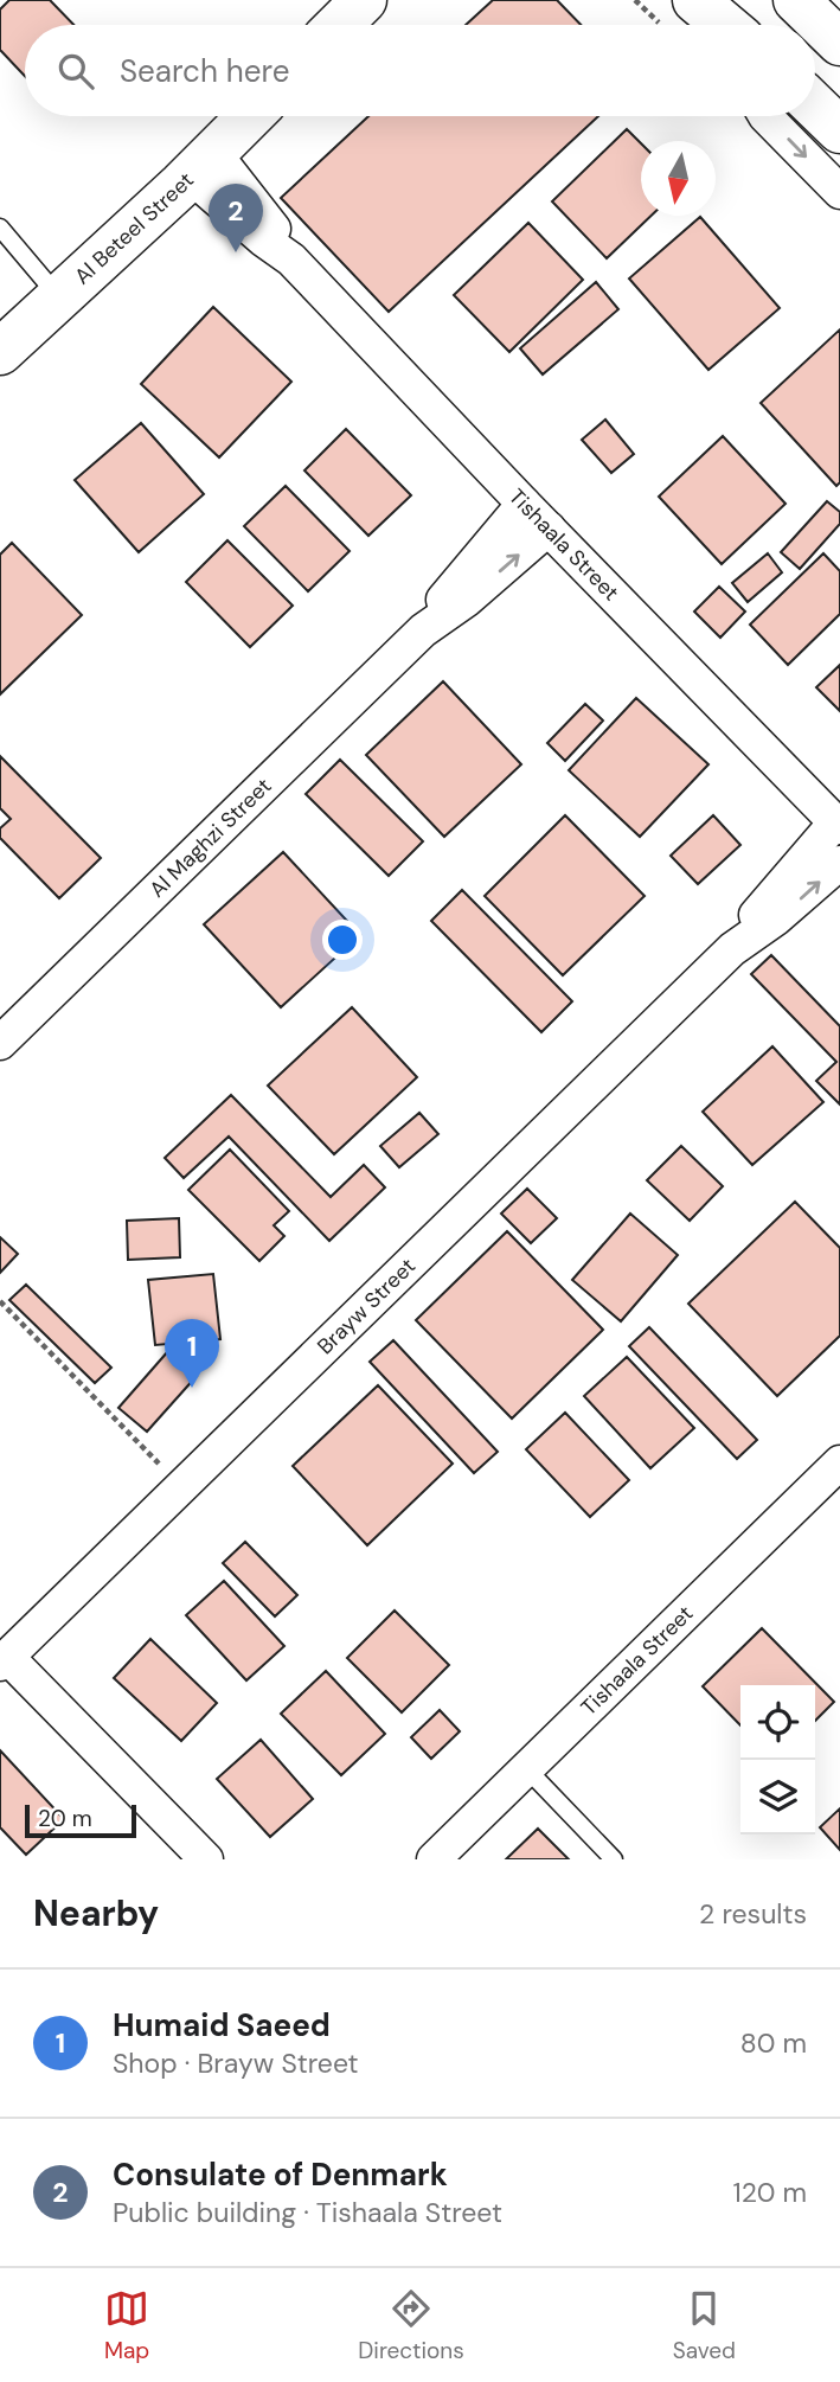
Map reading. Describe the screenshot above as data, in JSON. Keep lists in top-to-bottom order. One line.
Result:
{"streets":{"street":["Al Beteel Street","Tishaala Street","Al Maghzi Street","Brayw Street"]},"crossings":[["Al Beteel Street","Tishaala Street"],["Tishaala Street","Al Maghzi Street"],["Tishaala Street","Brayw Street"]],"scale_bar":"20 m","north":"bottom","page":{"search":"Search here","pins":["2","1"],"scale":"20 m","heading":["Nearby","2 results"],"list":[{"mark":"1","name":"Humaid Saeed","note":"Shop · Brayw Street","value":"80 m"},{"mark":"2","name":"Consulate of Denmark","note":"Public building · Tishaala Street","value":"120 m"}],"nav":["Map","Directions","Saved"]}}
